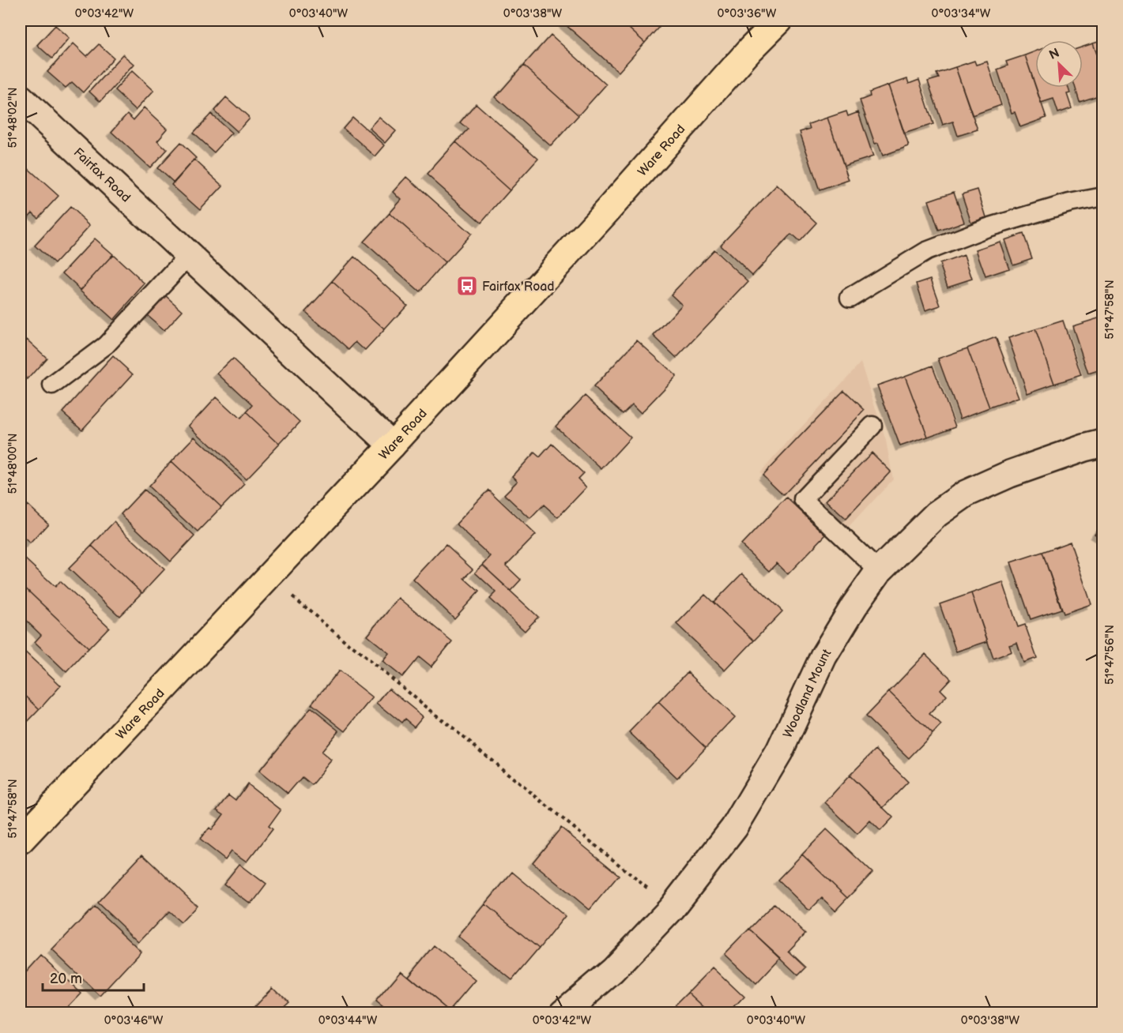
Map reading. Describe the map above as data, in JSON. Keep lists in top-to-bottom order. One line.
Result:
{"streets":{"main road":["Ware Road"],"street":["Fairfax Road","Woodland Mount"]},"crossings":[["Ware Road","Fairfax Road"]],"places":{"bus stop":["Fairfax Road"]},"scale_bar":"20 m","north":"top left","coordinates":["0°03'42\"W","0°03'40\"W","0°03'38\"W","0°03'36\"W","0°03'34\"W","51°48'02\"N","51°47'58\"N","51°48'00\"N","51°47'56\"N","0°03'46\"W","0°03'44\"W"]}
